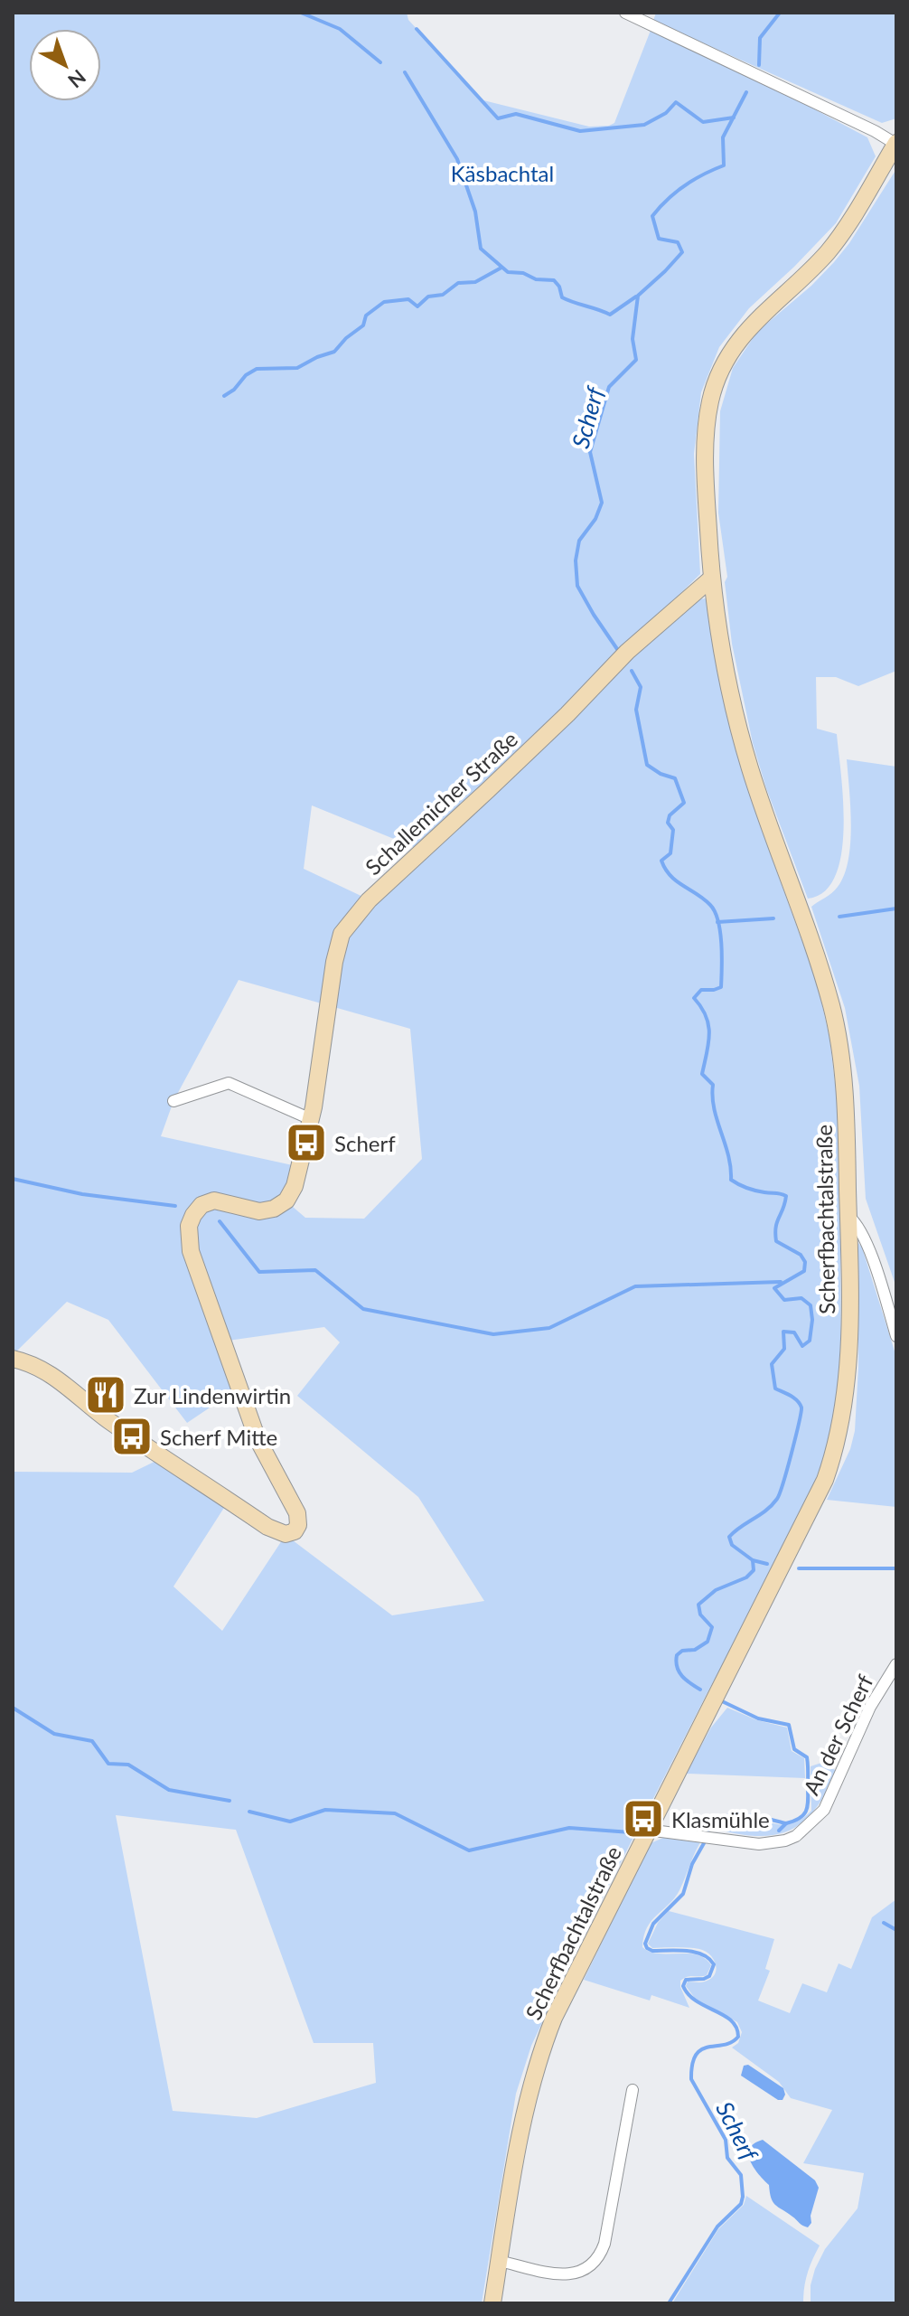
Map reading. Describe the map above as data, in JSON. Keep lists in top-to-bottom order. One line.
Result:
{"streets":{"main road":["Schallemicher Straße","Scherfbachtalstraße"],"street":["An der Scherf"]},"crossings":[["Schallemicher Straße","Scherfbachtalstraße"],["Scherfbachtalstraße","An der Scherf"]],"water":["Scherf"],"parks":["Käsbachtal"],"places":{"bus stop":["Scherf","Scherf Mitte","Klasmühle"],"restaurant":["Zur Lindenwirtin"]},"north":"bottom right"}
